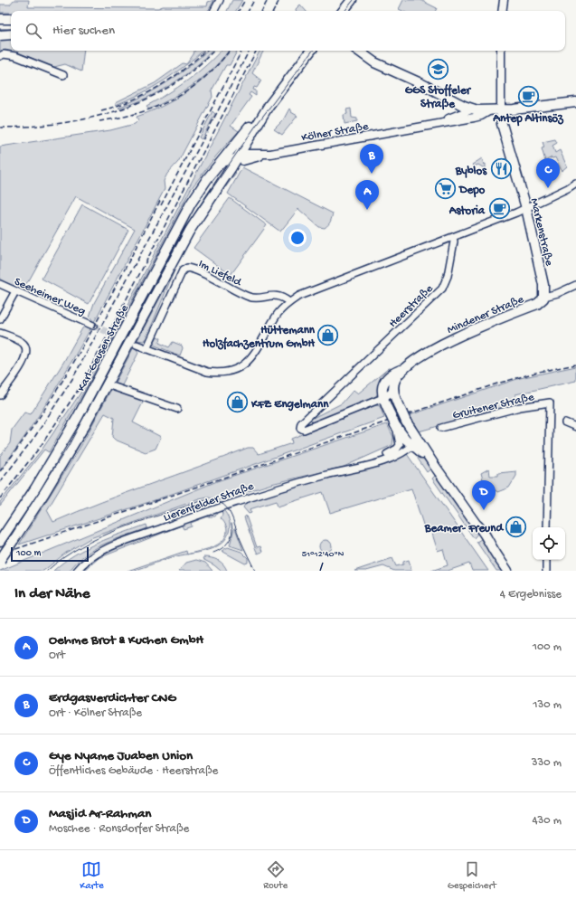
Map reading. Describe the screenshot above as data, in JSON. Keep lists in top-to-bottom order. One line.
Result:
{"streets":{"main road":["Kölner Straße","Markenstraße","Mindener Straße","Karl-Geusen-Straße"],"street":["Im Liefeld","Seeheimer Weg","Heerstraße","Gruitener Straße","Lierenfelder Straße"]},"crossings":[["Kölner Straße","Markenstraße"],["Kölner Straße","Karl-Geusen-Straße"],["Markenstraße","Mindener Straße"],["Heerstraße","Mindener Straße"]],"places":{"school or university":["GGS Stoffeler Straße"],"cafe":["Antep Altinsöz","Astoria"],"restaurant":["Byblos"],"supermarket":["Depo"],"shop":["Hüttemann Holzfachzentrum GmbH","KFZ Engelmann","Beamer- Freund"]},"scale_bar":"100 m","page":{"search":"Hier suchen","pins":["B","C","A","D"],"scale":"100 m","heading":["In der Nähe","4 Ergebnisse"],"list":[{"mark":"A","name":"Oehme Brot & Kuchen GmbH","note":"Ort","value":"100 m"},{"mark":"B","name":"Erdgasverdichter CNG","note":"Ort · Kölner Straße","value":"130 m"},{"mark":"C","name":"Gye Nyame Juaben Union","note":"Öffentliches Gebäude · Heerstraße","value":"330 m"},{"mark":"D","name":"Masjid Ar-Rahman","note":"Moschee · Ronsdorfer Straße","value":"430 m"}],"nav":["Karte","Route","Gespeichert"]},"coordinates":["51°12'40\"N"]}
